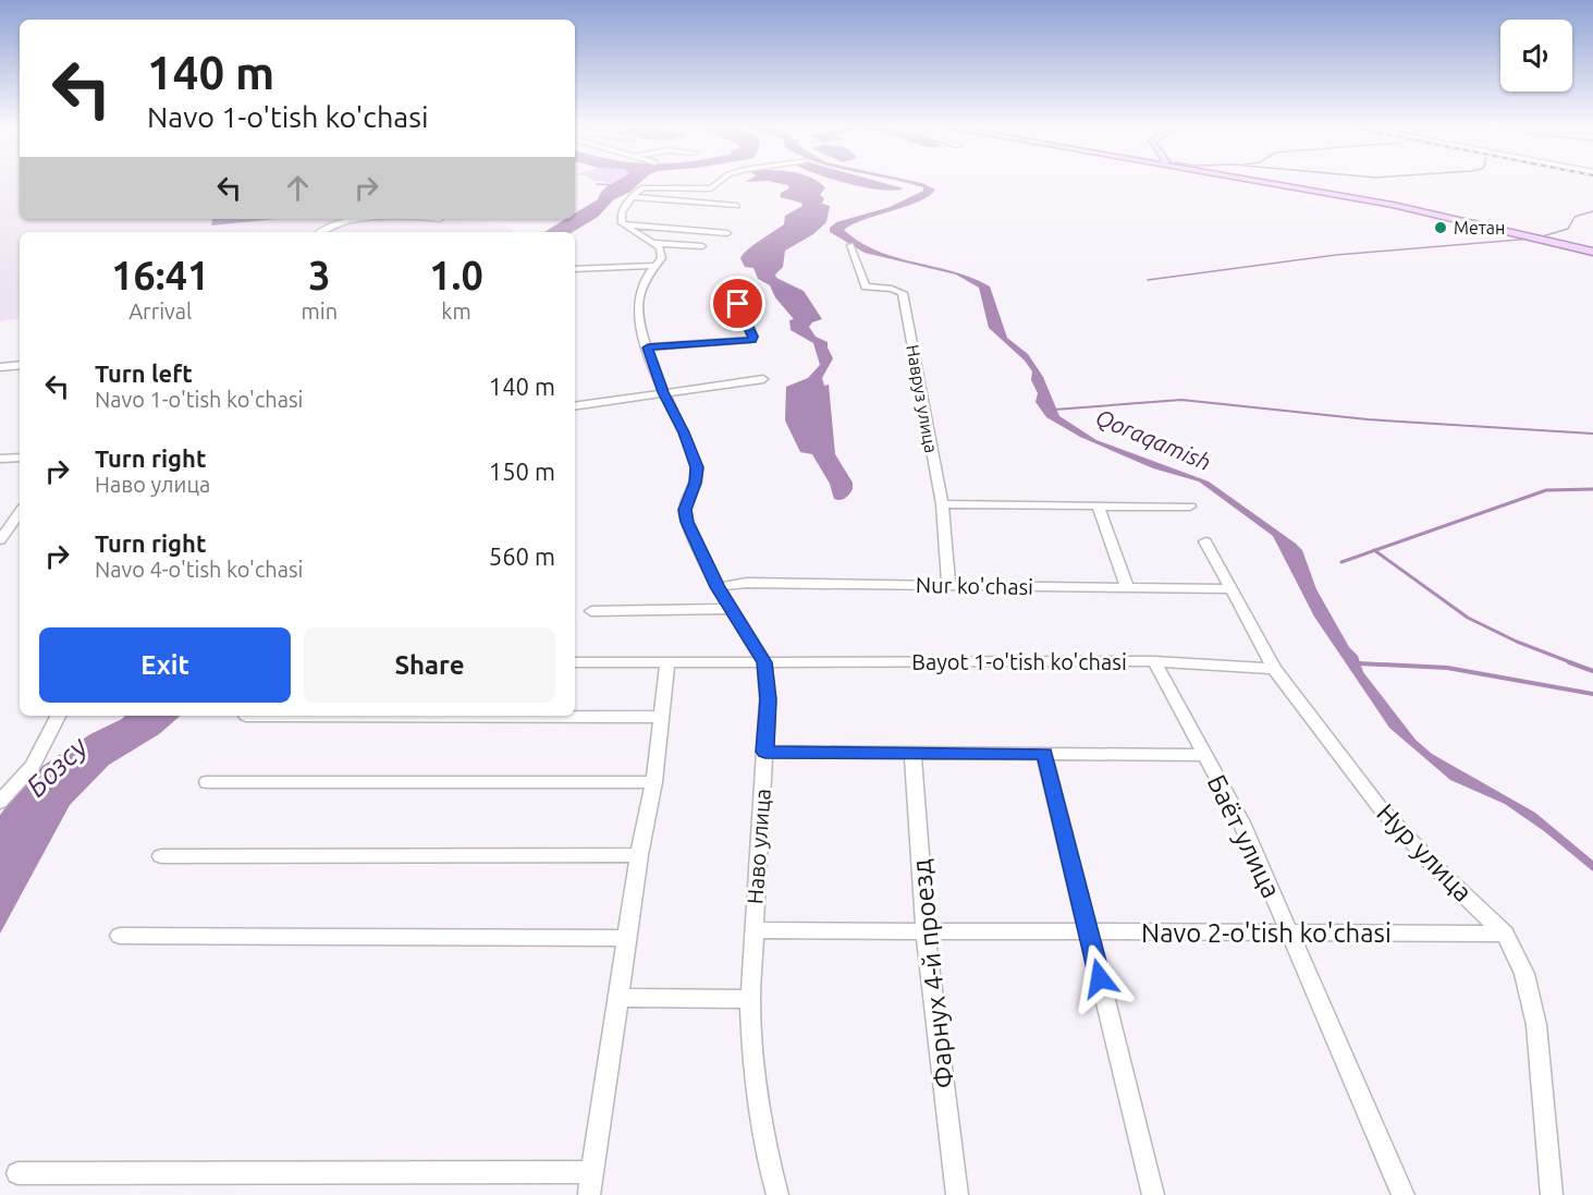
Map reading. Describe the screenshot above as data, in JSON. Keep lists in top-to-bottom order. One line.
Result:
{"streets":{"street":["Навруз улица","Nur ko'chasi","Bayot 1-o'tish ko'chasi","Баёт улица","Наво улица","Нур улица","Navo 2-o'tish ko'chasi","Фарнух 4-й проезд"]},"crossings":[["Навруз улица","Nur ko'chasi"],["Nur ko'chasi","Наво улица"],["Nur ko'chasi","Нур улица"],["Bayot 1-o'tish ko'chasi","Баёт улица"],["Bayot 1-o'tish ko'chasi","Наво улица"],["Bayot 1-o'tish ko'chasi","Нур улица"],["Баёт улица","Navo 2-o'tish ko'chasi"],["Наво улица","Navo 2-o'tish ko'chasi"],["Нур улица","Navo 2-o'tish ko'chasi"],["Navo 2-o'tish ko'chasi","Фарнух 4-й проезд"]],"water":["Qoraqamish","Бозсу"],"places":["Метан"],"page":{"turn":["140 m","Navo 1-o'tish ko'chasi"],"eta":["16:41","Arrival","3","min","1.0","km"],"list":[{"name":"Turn left","note":"Navo 1-o'tish ko'chasi","value":"140 m"},{"name":"Turn right","note":"Наво улица","value":"150 m"},{"name":"Turn right","note":"Navo 4-o'tish ko'chasi","value":"560 m"}],"buttons":["Exit","Share"]}}
